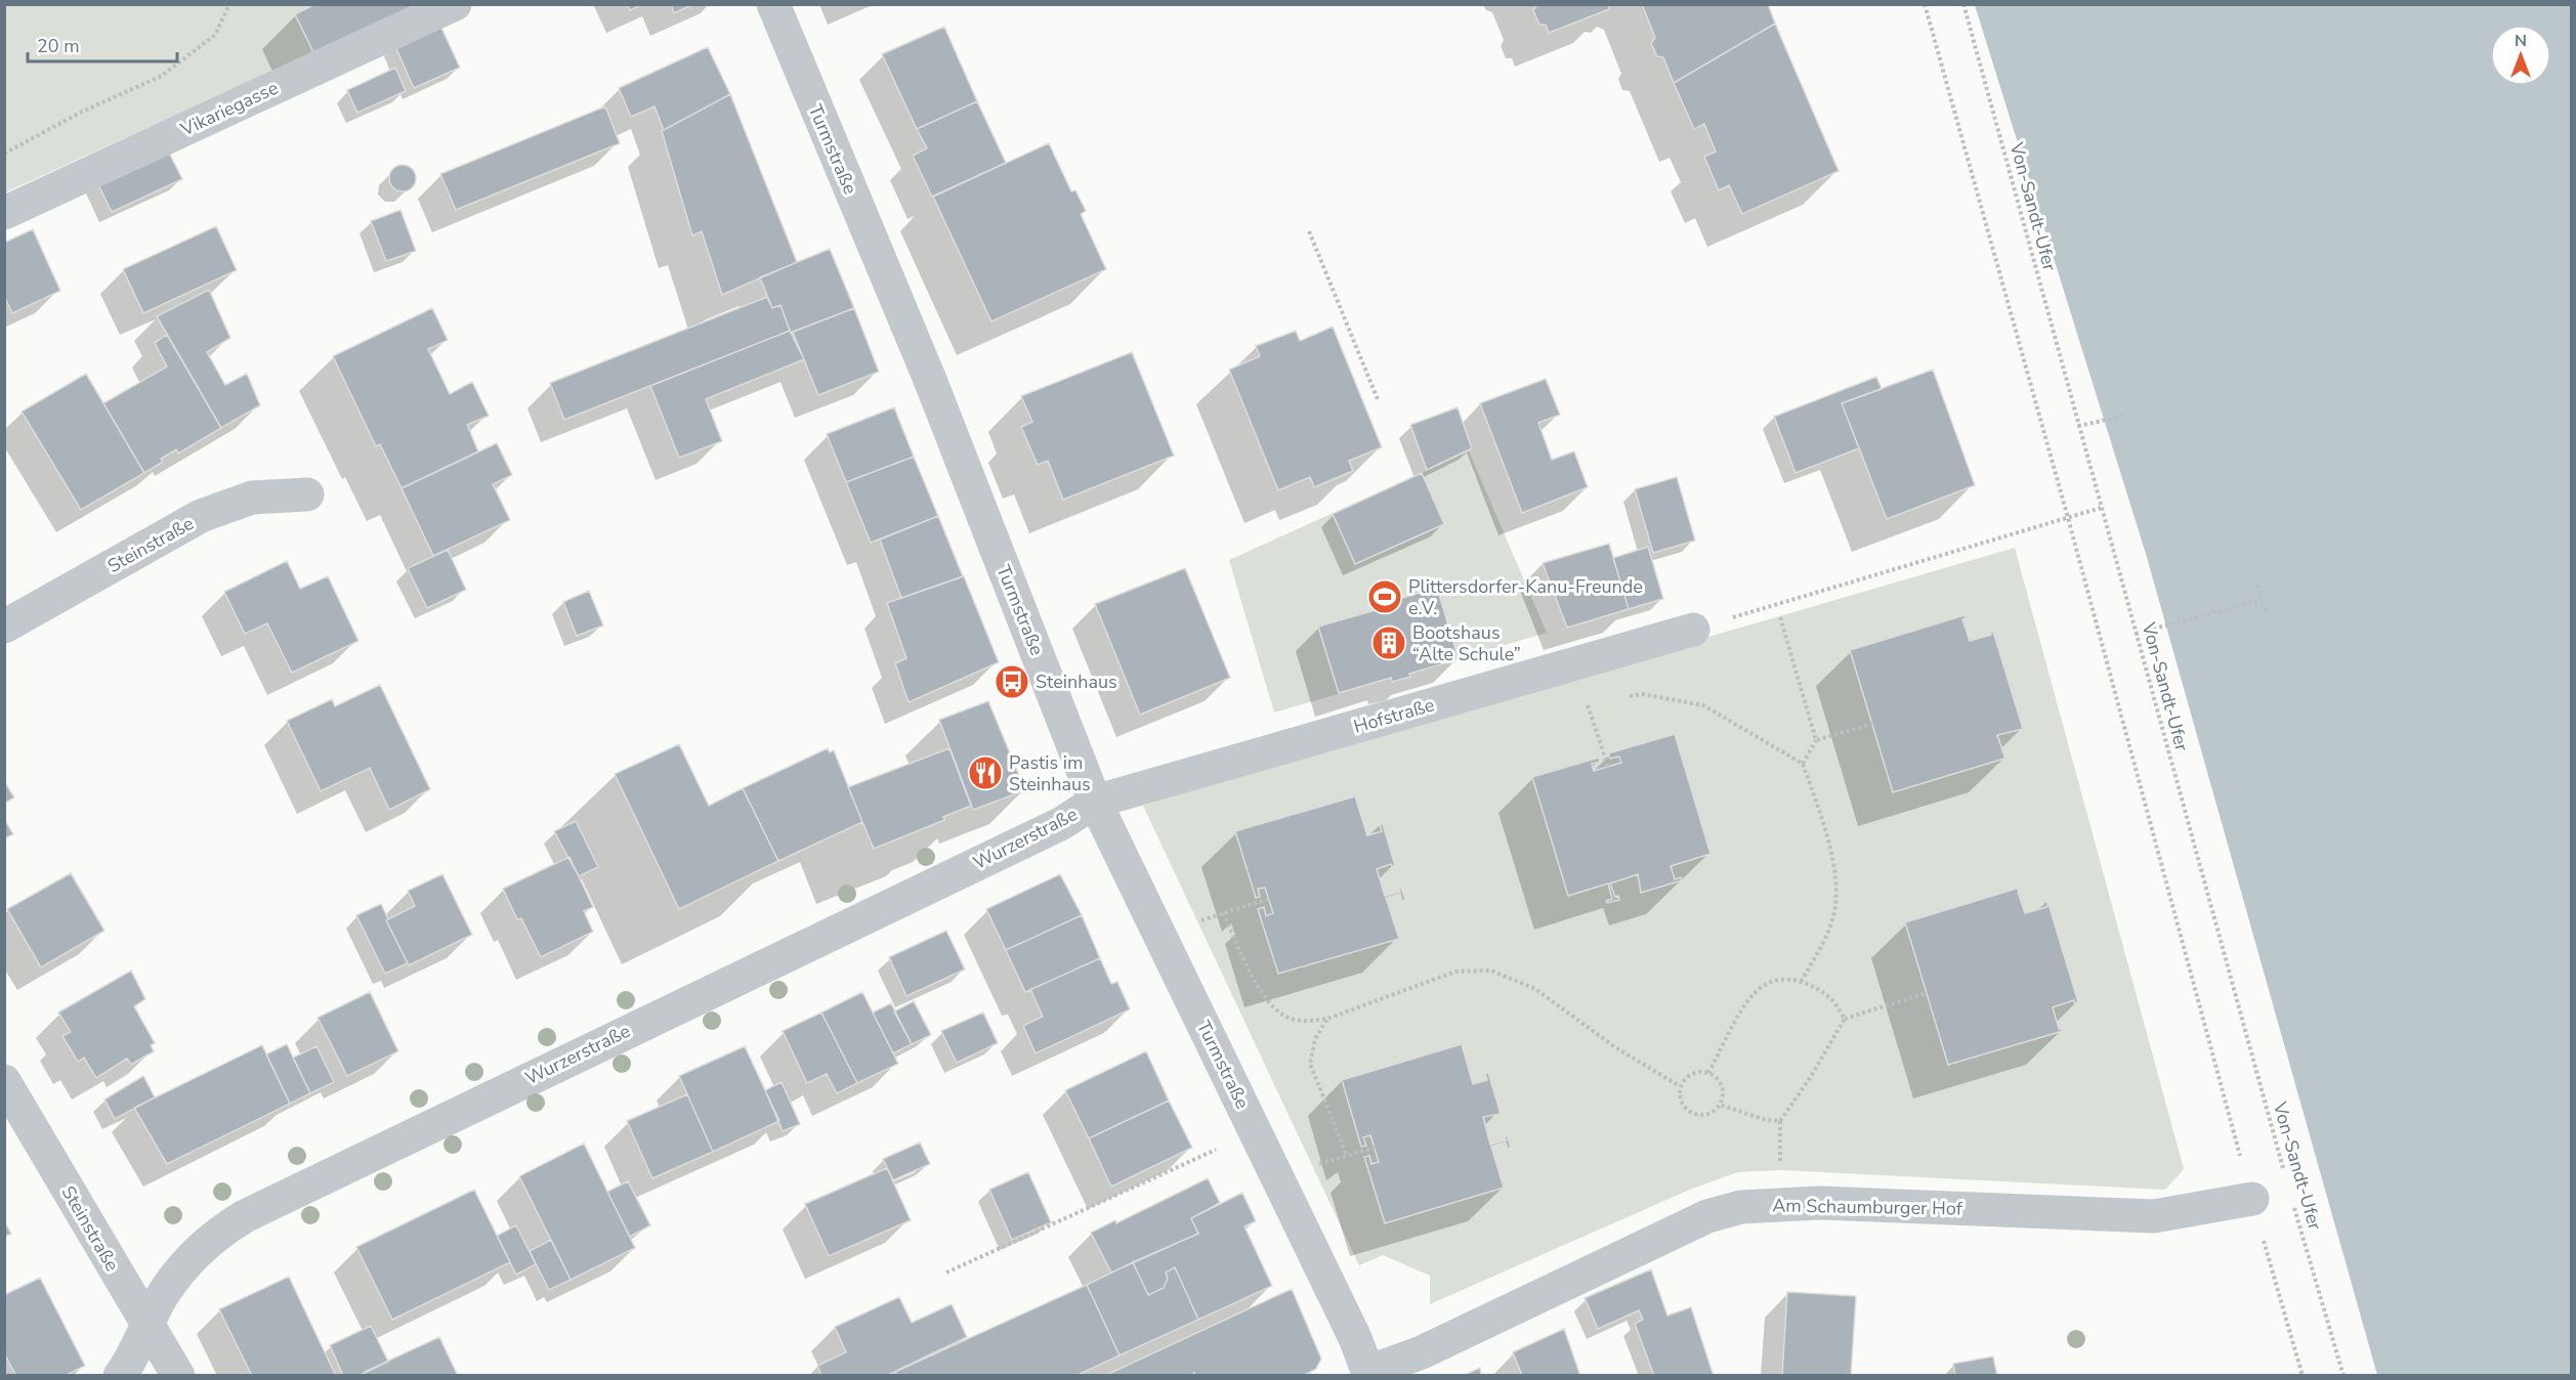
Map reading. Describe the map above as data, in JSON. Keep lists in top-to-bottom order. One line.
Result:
{"streets":{"street":["Vikariegasse","Turmstraße","Steinstraße","Hofstraße","Wurzerstraße","Am Schaumburger Hof"],"path":["Von-Sandt-Ufer"]},"crossings":[["Turmstraße","Hofstraße"],["Turmstraße","Wurzerstraße"],["Turmstraße","Am Schaumburger Hof"],["Steinstraße","Wurzerstraße"],["Hofstraße","Wurzerstraße"]],"places":{"sports":["Plittersdorfer-Kanu-Freunde e.V."],"building":["Bootshaus “Alte Schule”"],"bus stop":["Steinhaus"],"restaurant":["Pastis im Steinhaus"]},"scale_bar":"20 m","north":"top"}
